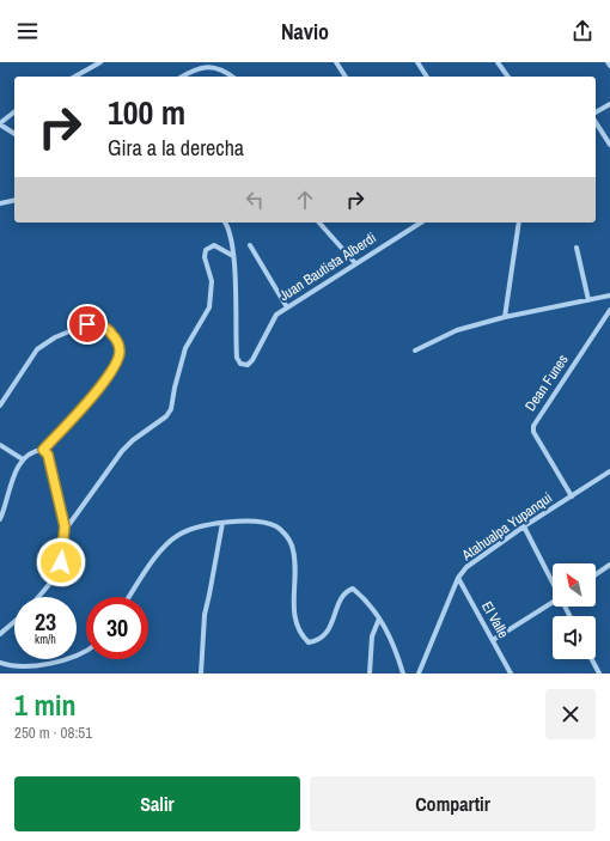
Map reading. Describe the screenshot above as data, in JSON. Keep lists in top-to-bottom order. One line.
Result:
{"streets":{"street":["Juan Bautista Alberdi","Dean Funes","Atahualpa Yupanqui","El Valle"]},"crossings":[["Dean Funes","Atahualpa Yupanqui"],["Atahualpa Yupanqui","El Valle"]],"north":"top left","page":{"header":"Navio","turn":["100 m","Gira a la derecha"],"speed":"23 km/h","limit":"30","heading":["1 min","250 m · 08:51"],"buttons":["Salir","Compartir"]}}
